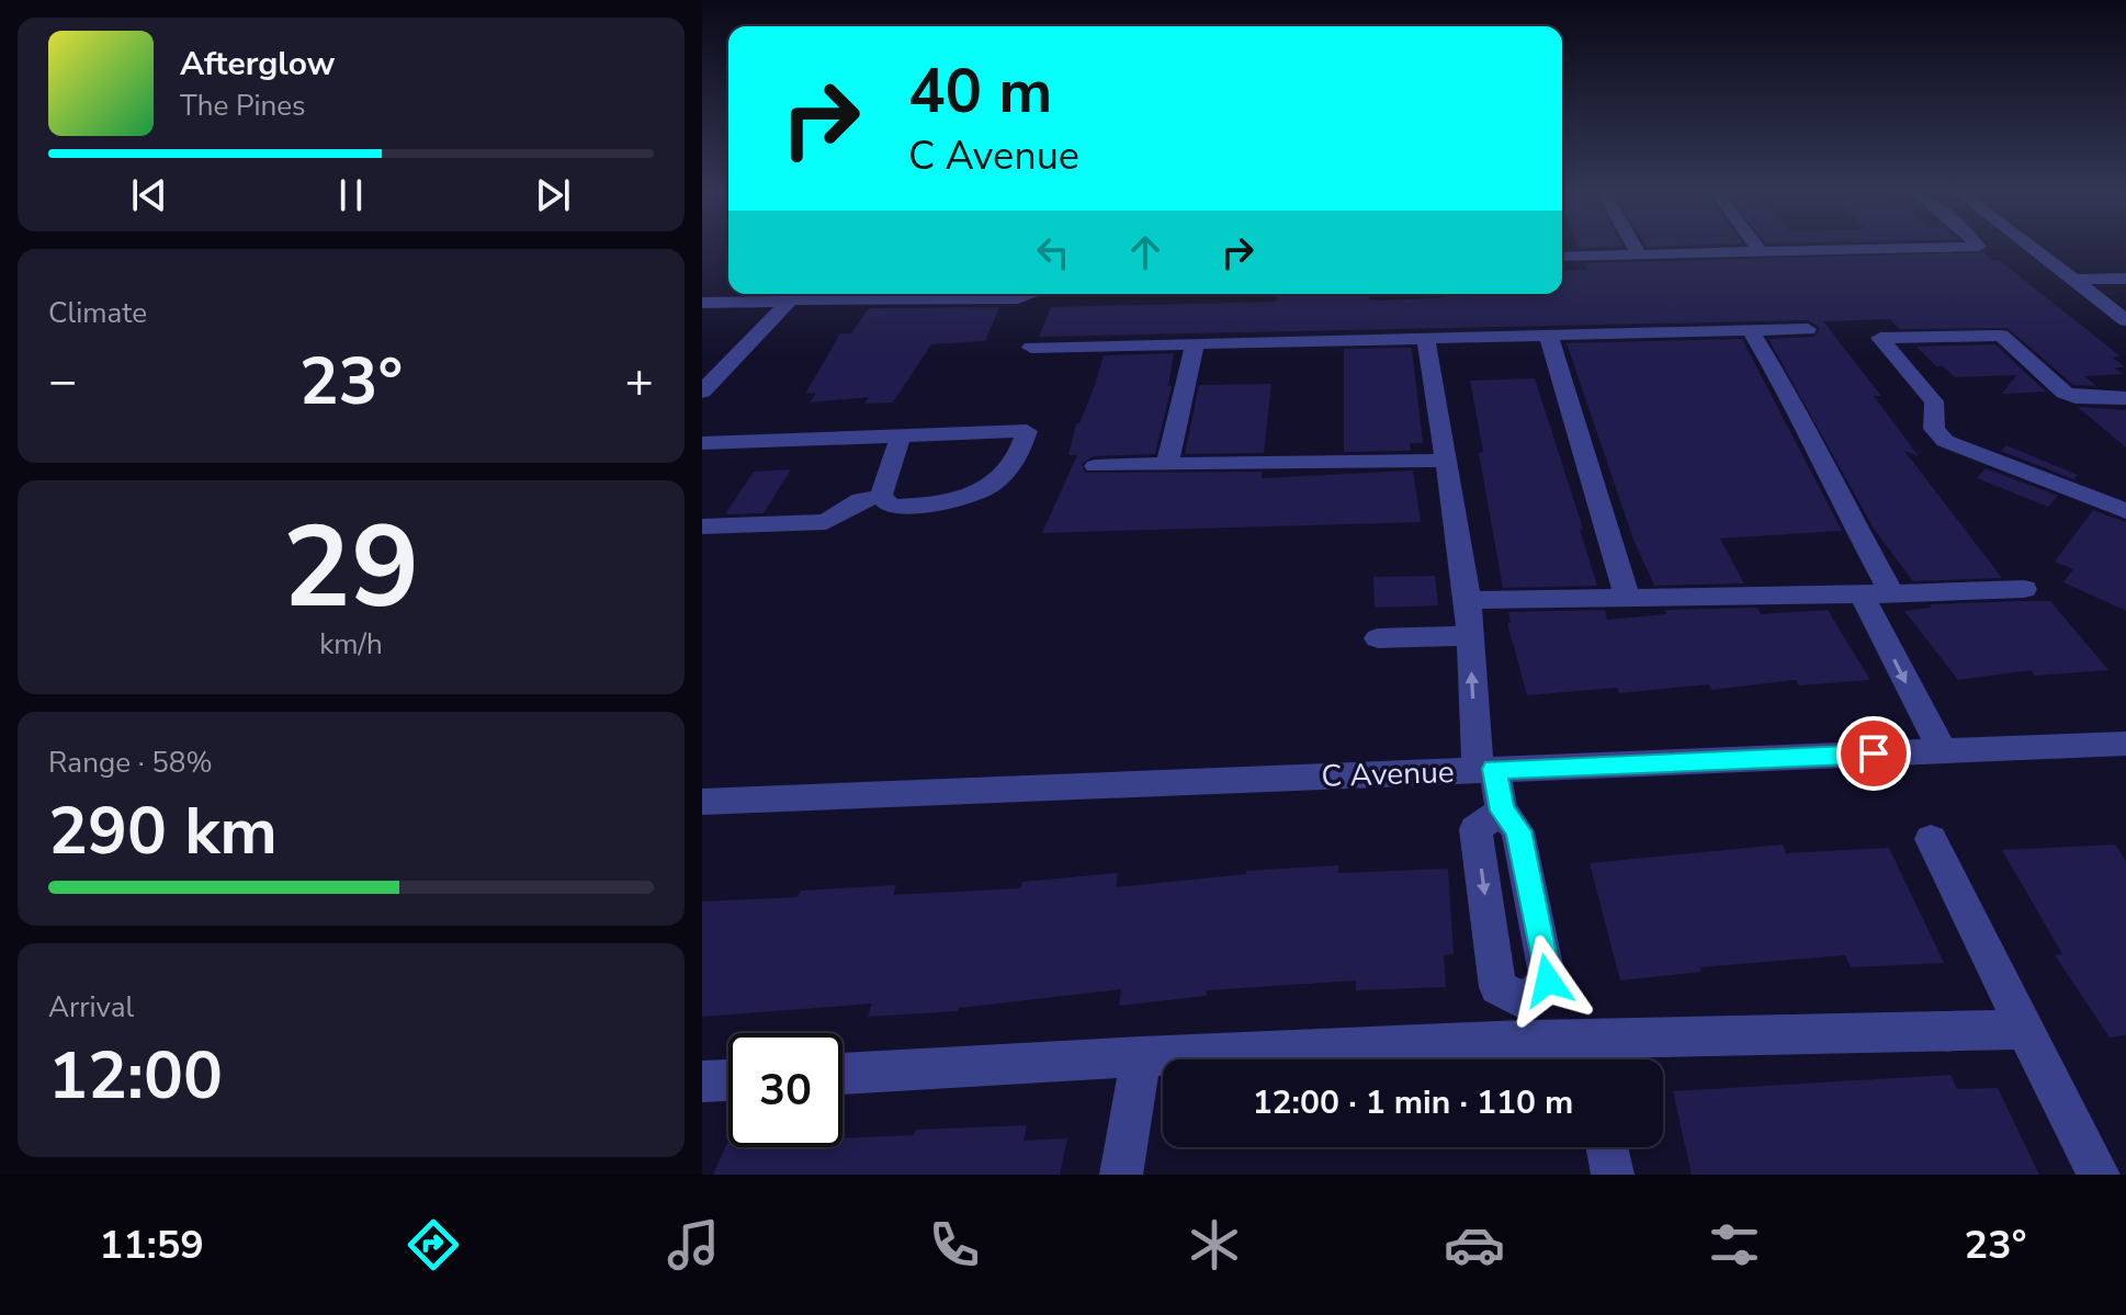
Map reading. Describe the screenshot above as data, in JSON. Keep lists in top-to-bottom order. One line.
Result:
{"streets":{"street":["C Avenue"]},"page":{"turn":["40 m","C Avenue"],"song":["Afterglow","The Pines"],"tile":["Climate",["29","km/h"],["Range · 58%","290 km"],["Arrival","12:00"]],"heat":["−","23°","+"],"limit":"30","trip":"12:00 · 1 min · 110 m","tabs":["11:59","23°"]}}
